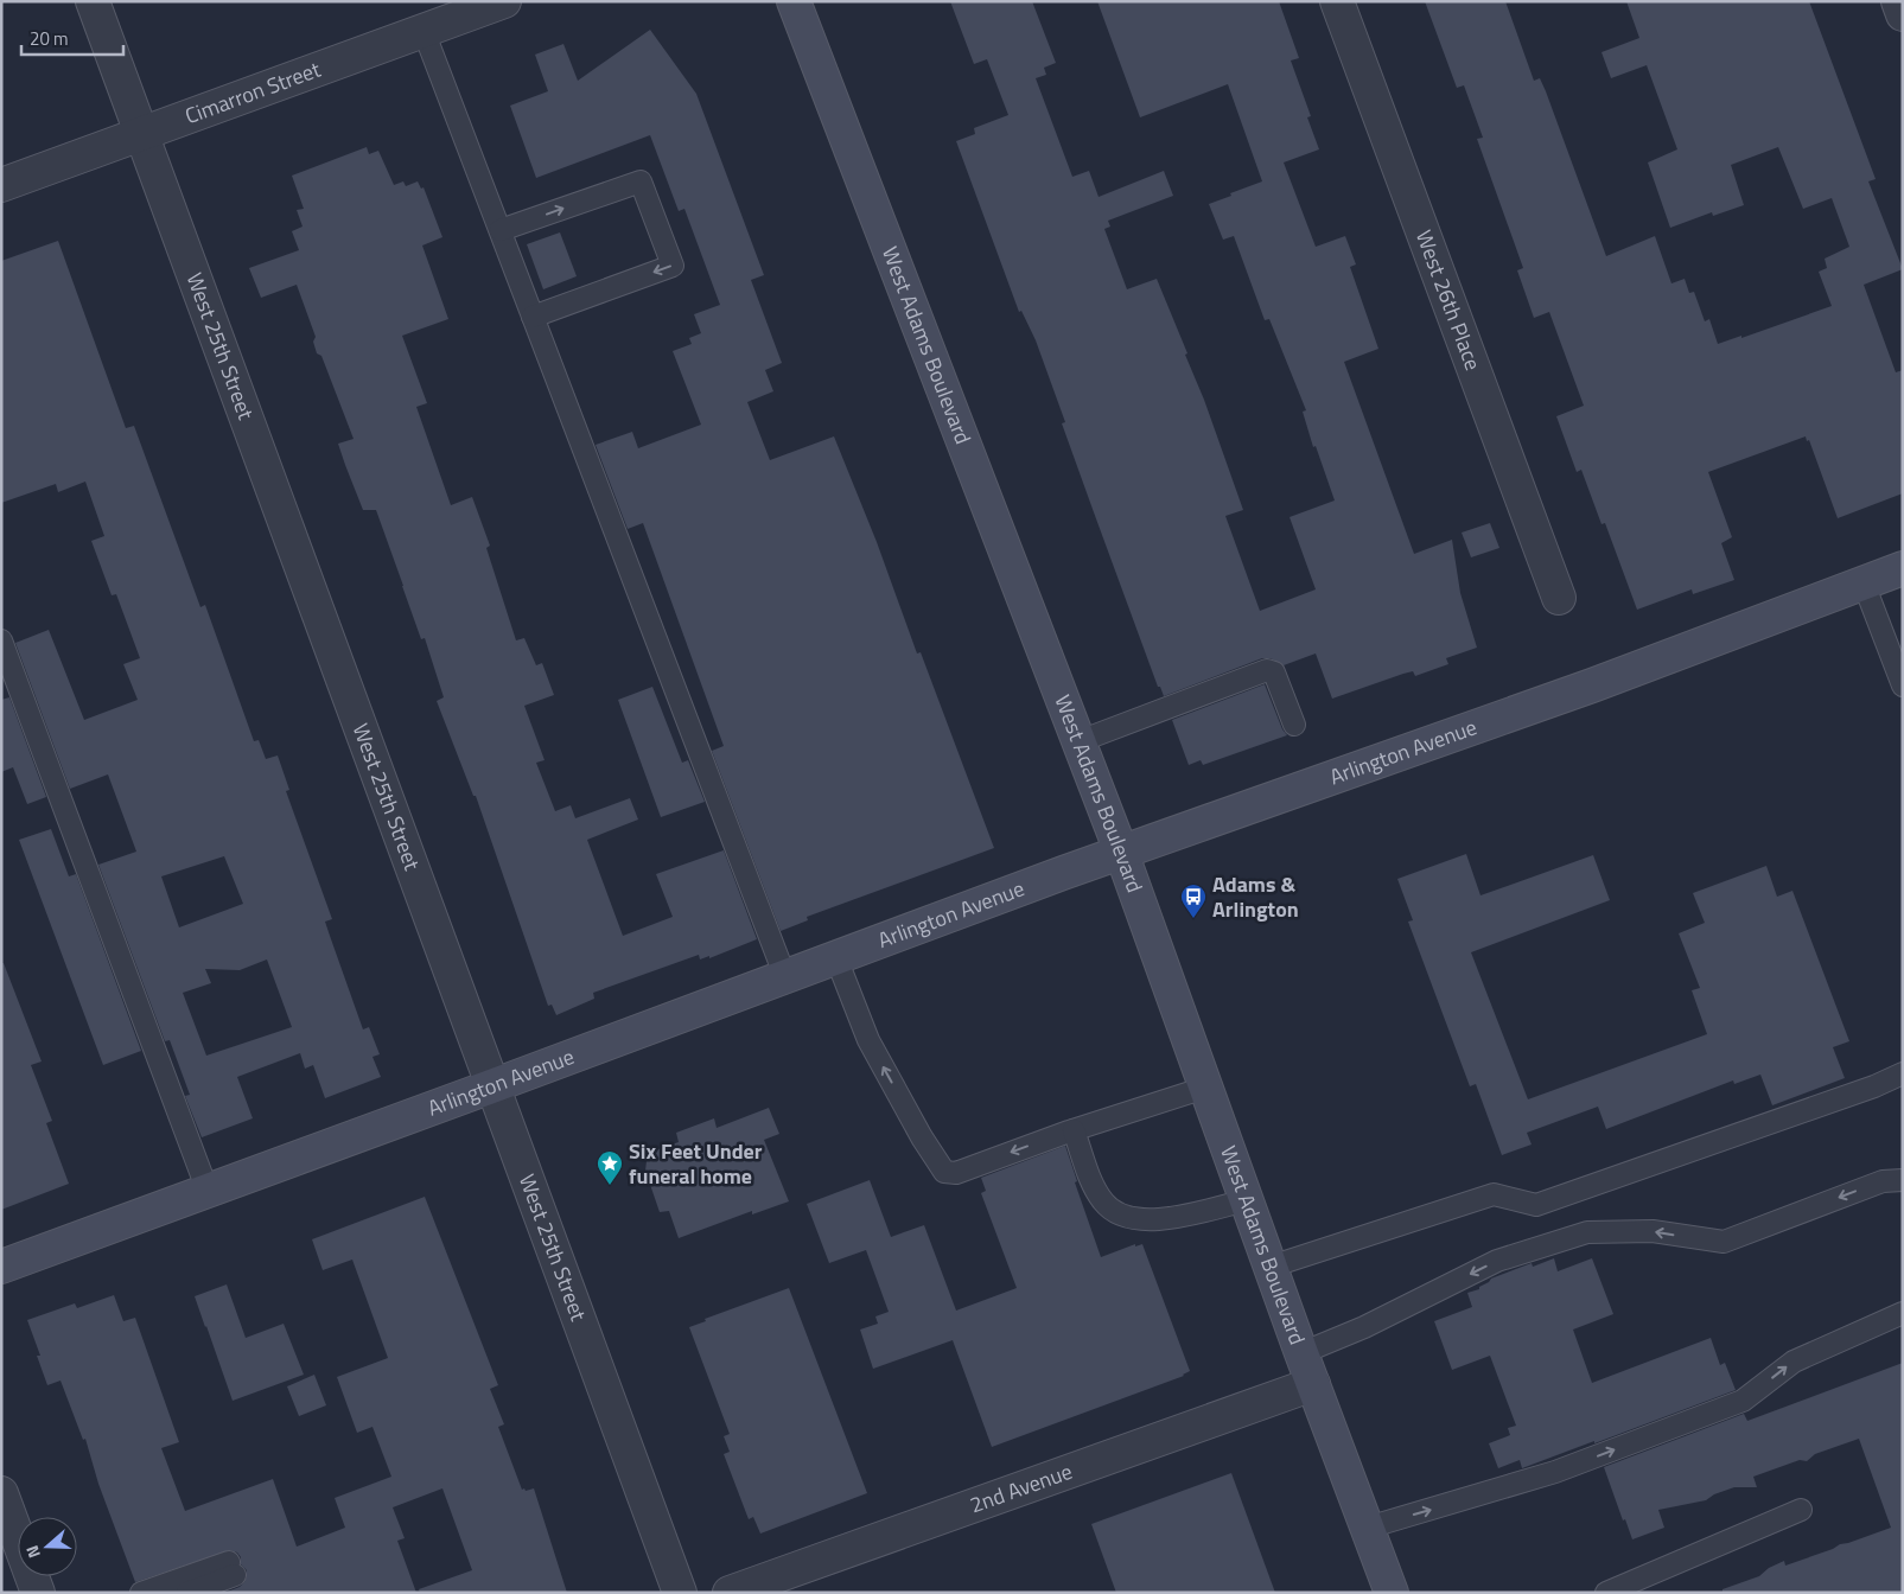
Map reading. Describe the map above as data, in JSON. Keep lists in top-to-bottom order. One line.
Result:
{"streets":{"main road":["West Adams Boulevard","Arlington Avenue"],"street":["Cimarron Street","West 26th Place","West 25th Street","2nd Avenue"]},"crossings":[["Cimarron Street","West 25th Street"],["West 25th Street","Arlington Avenue"],["West Adams Boulevard","Arlington Avenue"],["West Adams Boulevard","2nd Avenue"]],"places":{"bus stop":["Adams & Arlington"],"place":["Six Feet Under funeral home"]},"scale_bar":"20 m","north":"left"}
